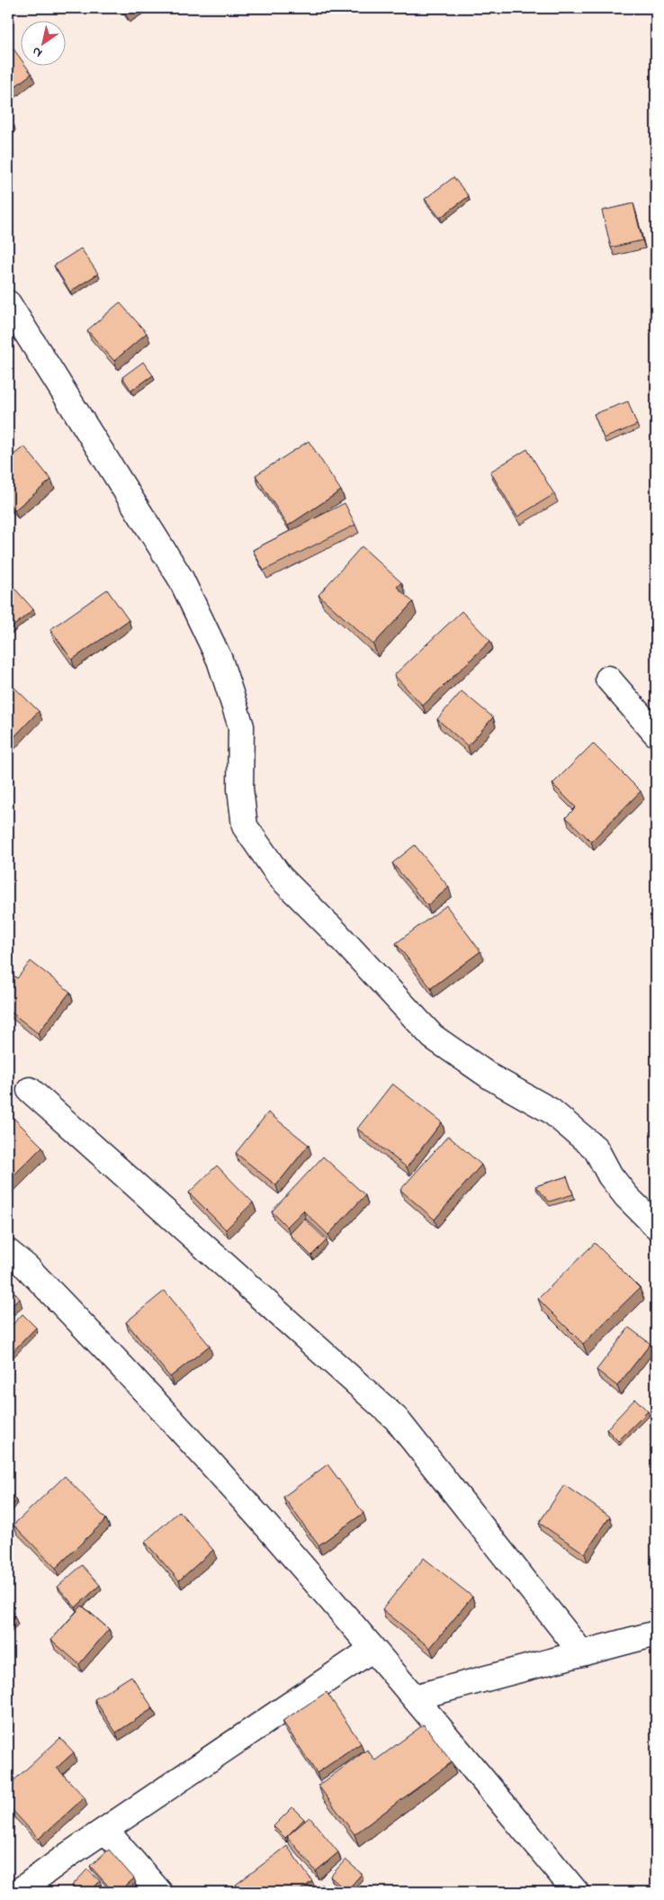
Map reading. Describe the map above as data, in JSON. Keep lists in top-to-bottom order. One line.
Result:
{"north":"bottom left"}
